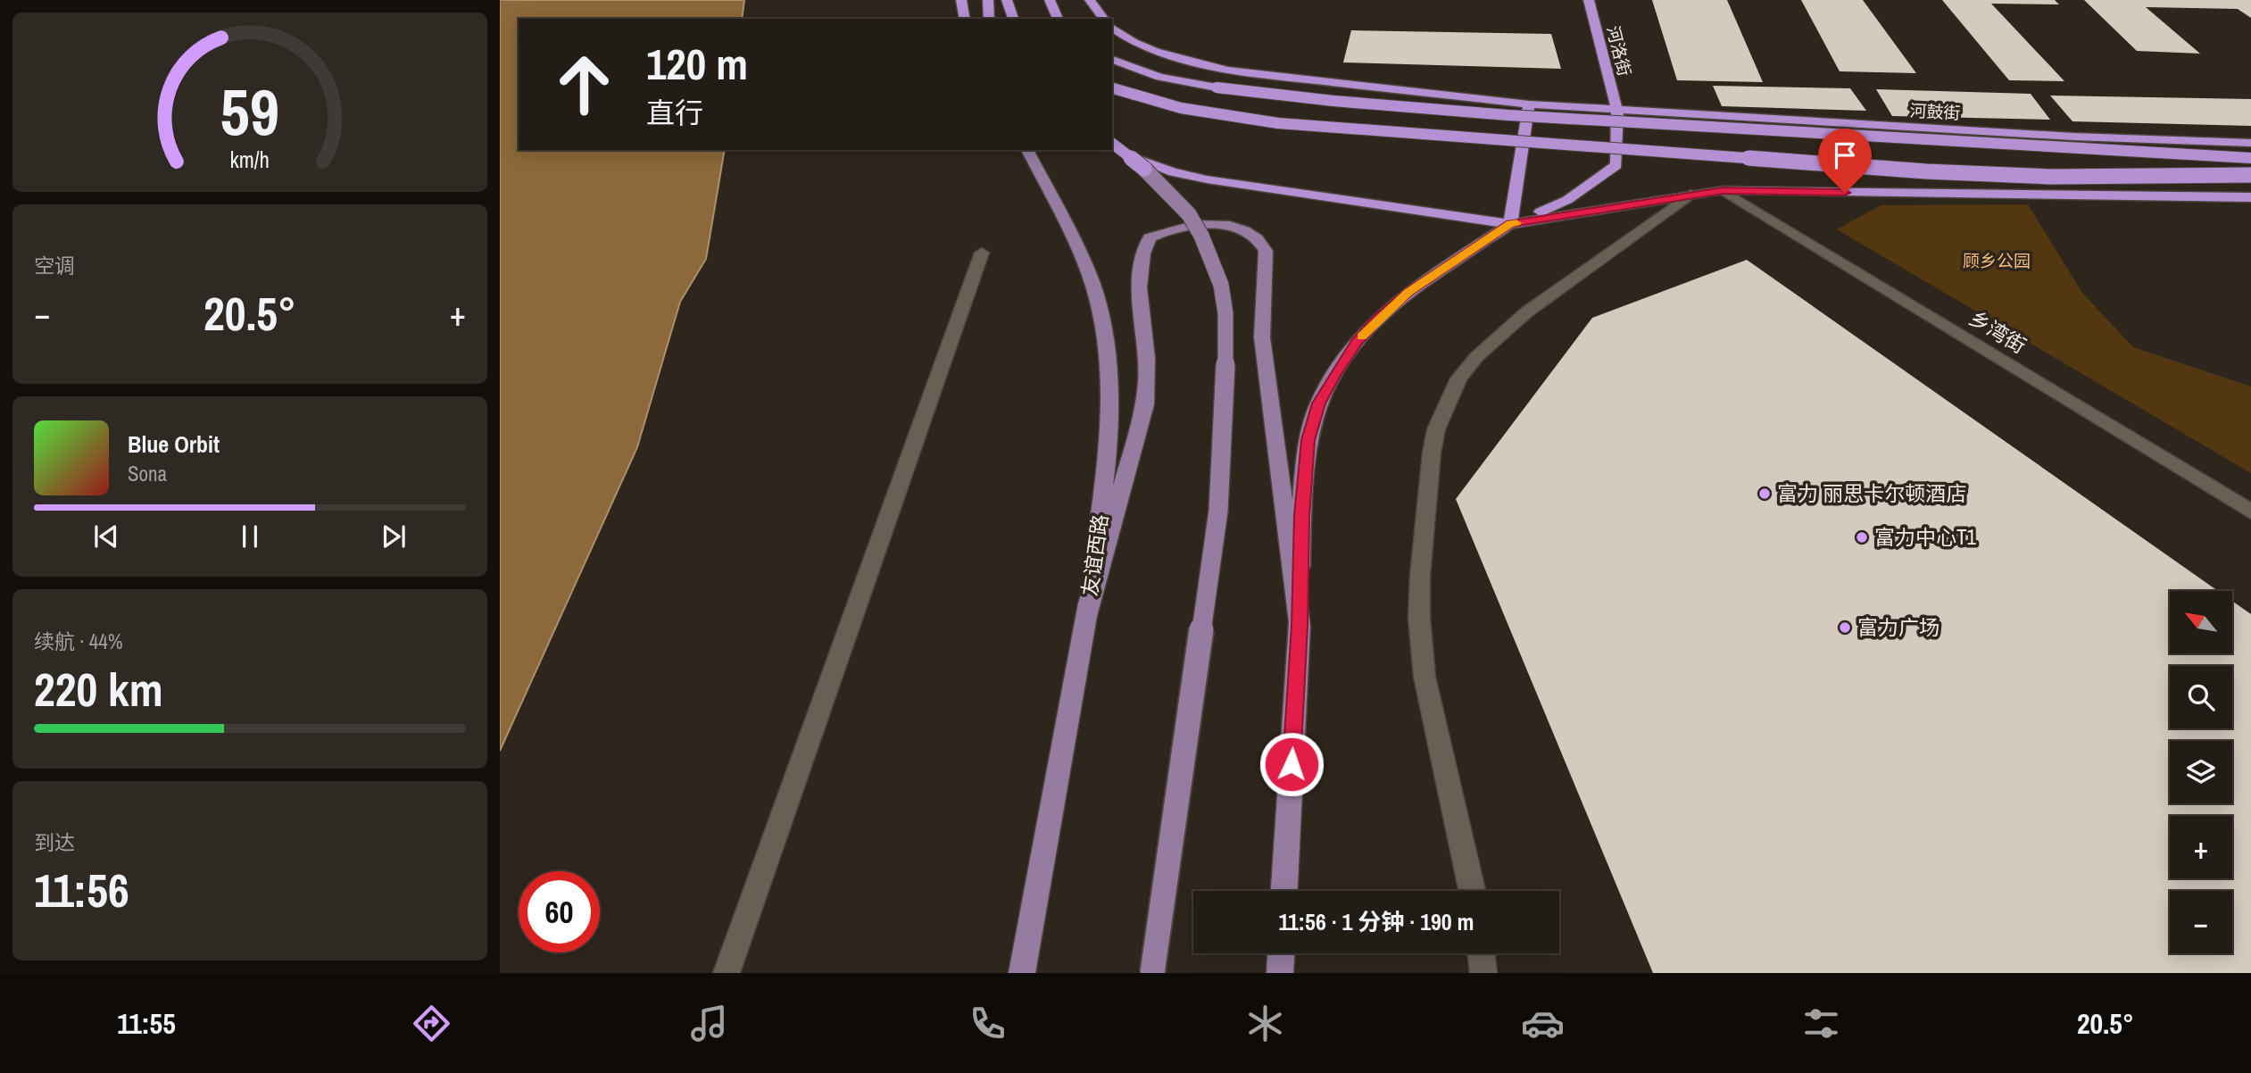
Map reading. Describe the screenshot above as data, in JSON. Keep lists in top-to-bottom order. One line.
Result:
{"streets":{"highway":["河洛街","河鼓街"],"main road":["友谊西路"],"street":["乡湾街"]},"crossings":[["河洛街","河鼓街"]],"parks":["顾乡公园"],"places":["富力 丽思卡尔顿酒店","富力中心T1","富力广场"],"north":"top left","page":{"turn":["120 m","直行"],"tile":["空调",["续航 · 44%","220 km"],["到达","11:56"]],"heat":["−","20.5°","+"],"song":["Blue Orbit","Sona"],"map_buttons":["+","−"],"limit":"60","trip":"11:56 · 1 分钟 · 190 m","tabs":["11:55","20.5°"],"gauge":["59","km/h"]}}
